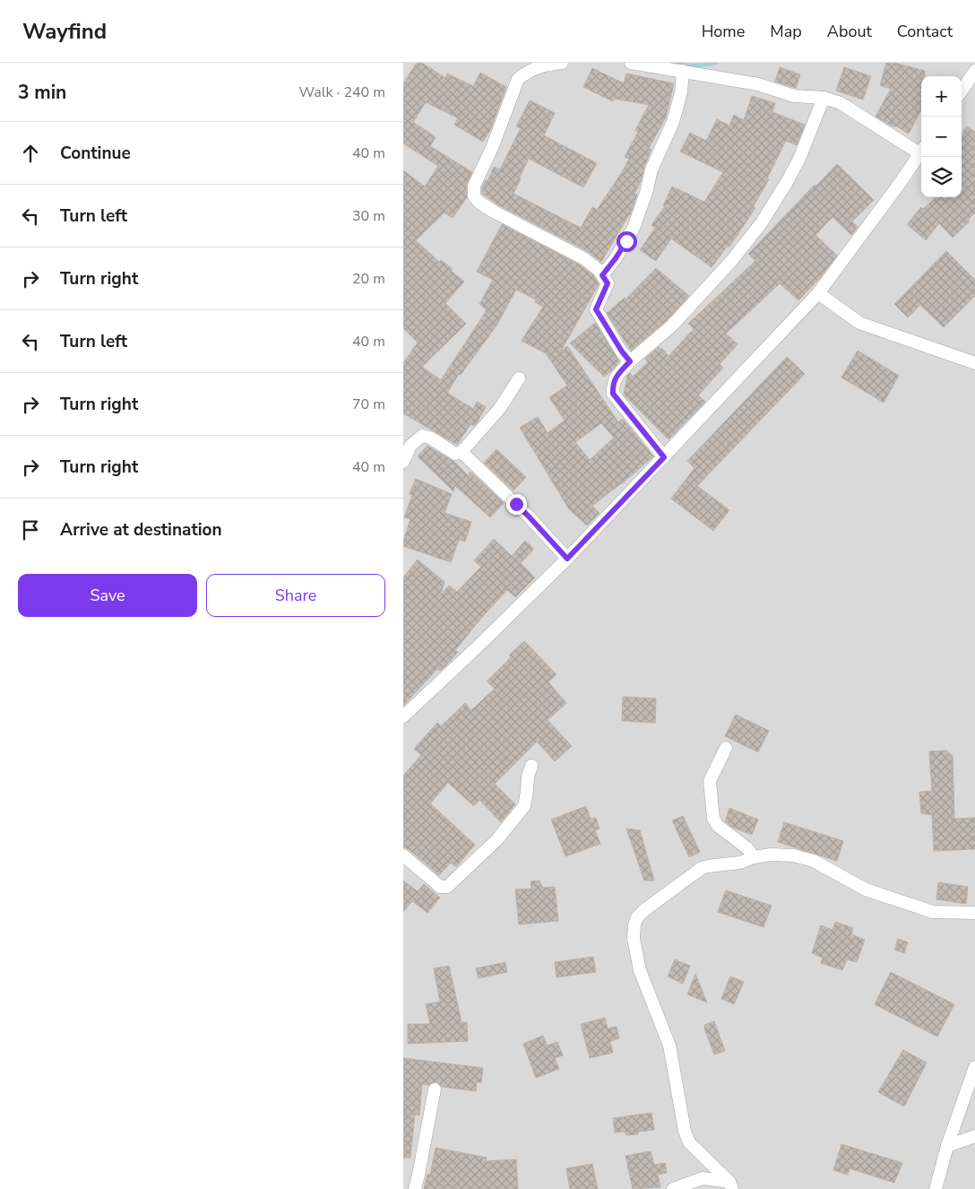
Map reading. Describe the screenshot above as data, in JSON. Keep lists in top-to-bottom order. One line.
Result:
{"page":{"header":"Wayfind","nav":["Home","Map","About","Contact"],"heading":["3 min","Walk · 240 m"],"map_buttons":["+","−"],"list":[["Continue","40 m"],["Turn left","30 m"],["Turn right","20 m"],["Turn left","40 m"],["Turn right","70 m"],["Turn right","40 m"],"Arrive at destination"],"buttons":["Save","Share"]}}
